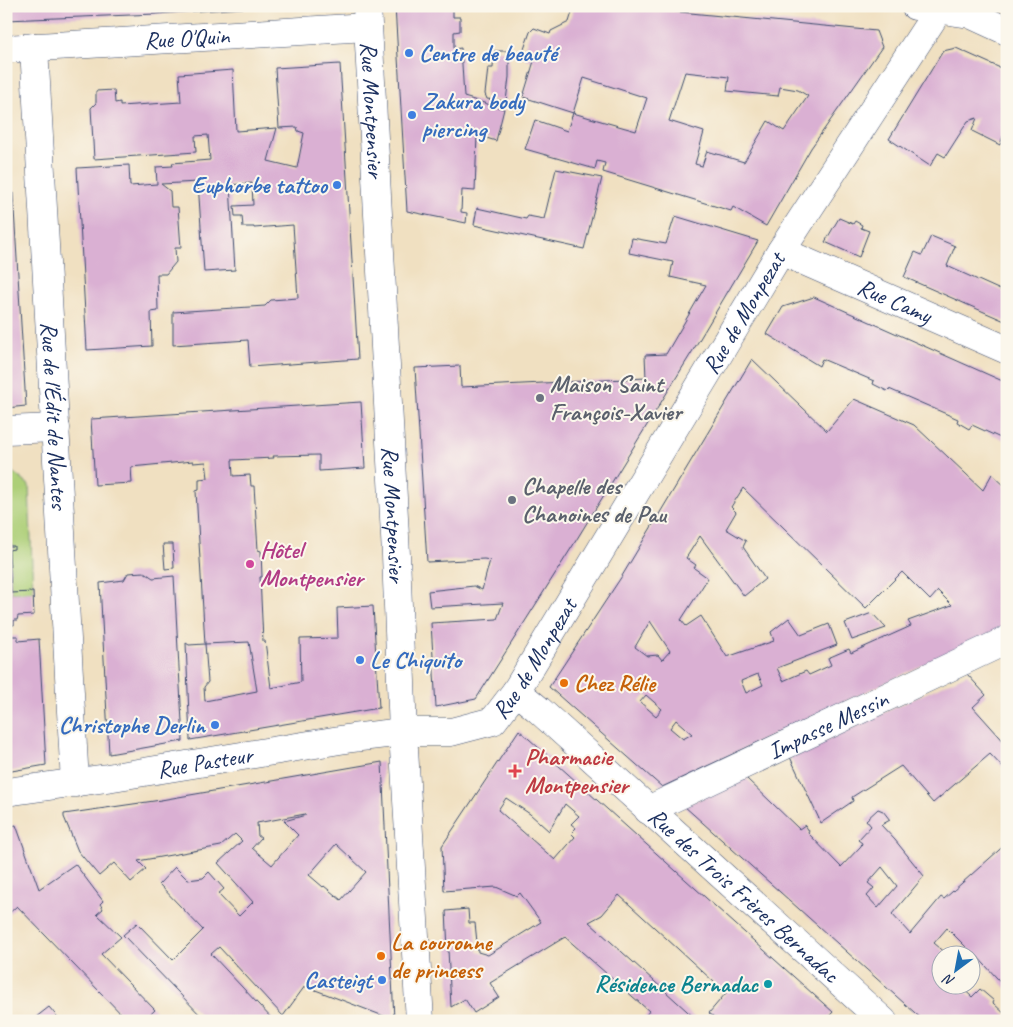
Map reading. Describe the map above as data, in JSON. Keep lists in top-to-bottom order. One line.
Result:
{"streets":{"street":["Rue O'Quin","Rue Montpensier","Rue Camy","Rue de Monpezat","Rue de l'Édit de Nantes","Impasse Messin","Rue Pasteur","Rue des Trois Frères Bernadac"]},"crossings":[["Rue O'Quin","Rue Montpensier"],["Rue O'Quin","Rue de l'Édit de Nantes"],["Rue Montpensier","Rue de Monpezat"],["Rue Montpensier","Rue Pasteur"],["Rue Camy","Rue de Monpezat"],["Rue de Monpezat","Rue Pasteur"],["Rue de Monpezat","Rue des Trois Frères Bernadac"],["Rue de l'Édit de Nantes","Rue Pasteur"],["Impasse Messin","Rue des Trois Frères Bernadac"]],"places":{"other":["Centre de beauté","Zakura body piercing","Euphorbe tattoo","Maison Saint François-Xavier","Chapelle des Chanoines de Pau","Hôtel Montpensier","Le Chiquito","Chez Rélie","Christophe Derlin","La couronne de princess","Casteigt","Résidence Bernadac"],"health":["Pharmacie Montpensier"]},"north":"bottom left"}
